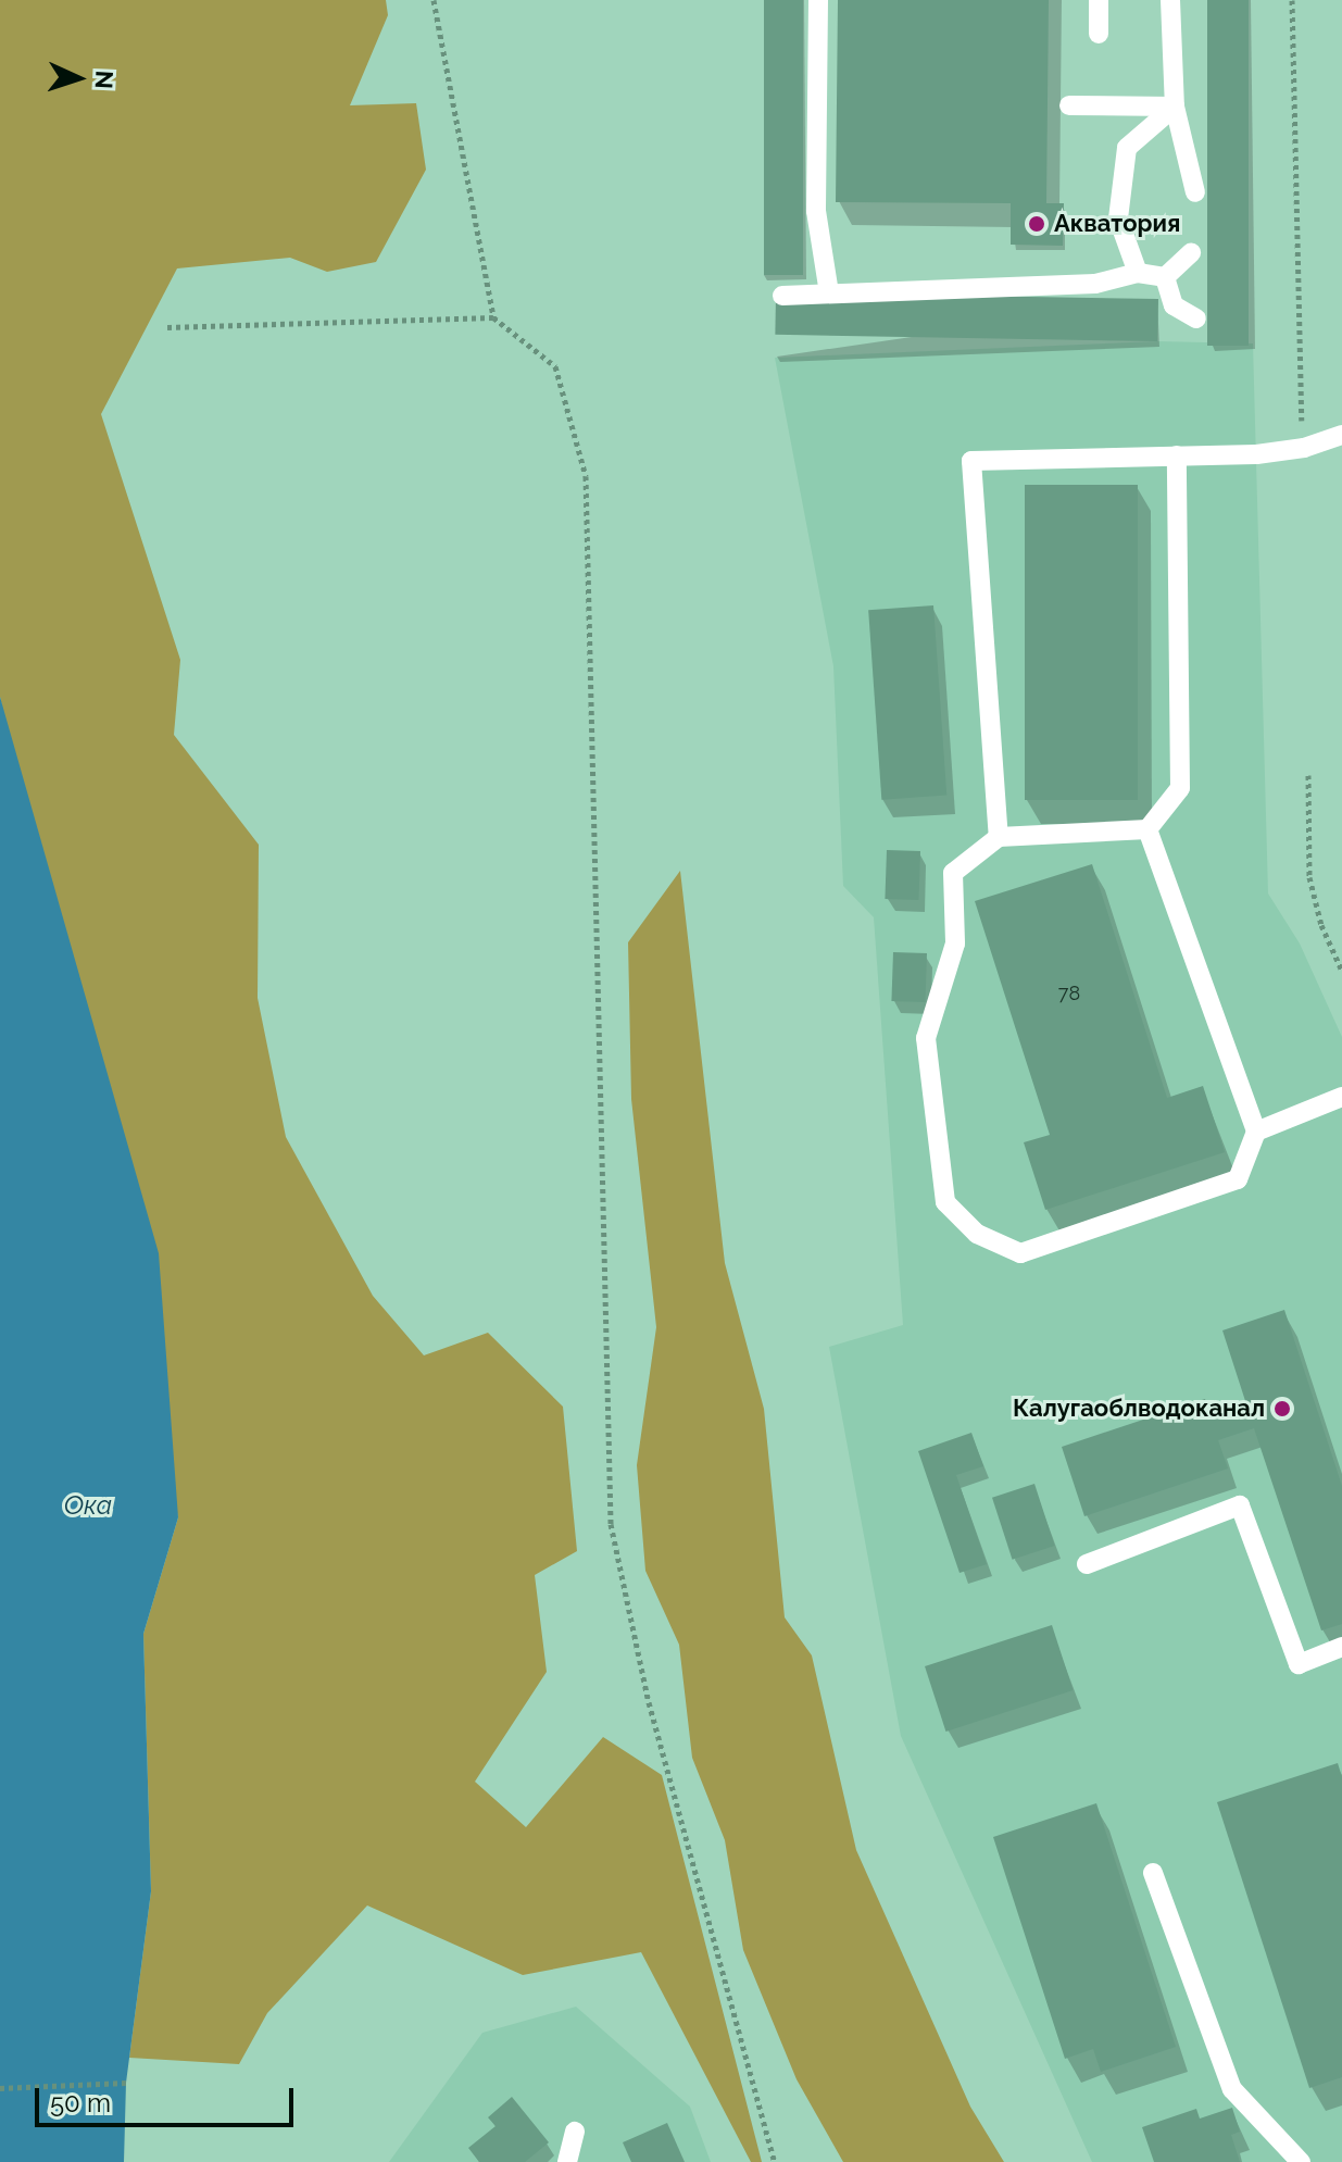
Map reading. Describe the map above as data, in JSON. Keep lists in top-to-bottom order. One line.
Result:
{"water":["Ока"],"places":["Акватория","Калугаоблводоканал"],"house_numbers":["78"],"scale_bar":"50 m","north":"right"}
